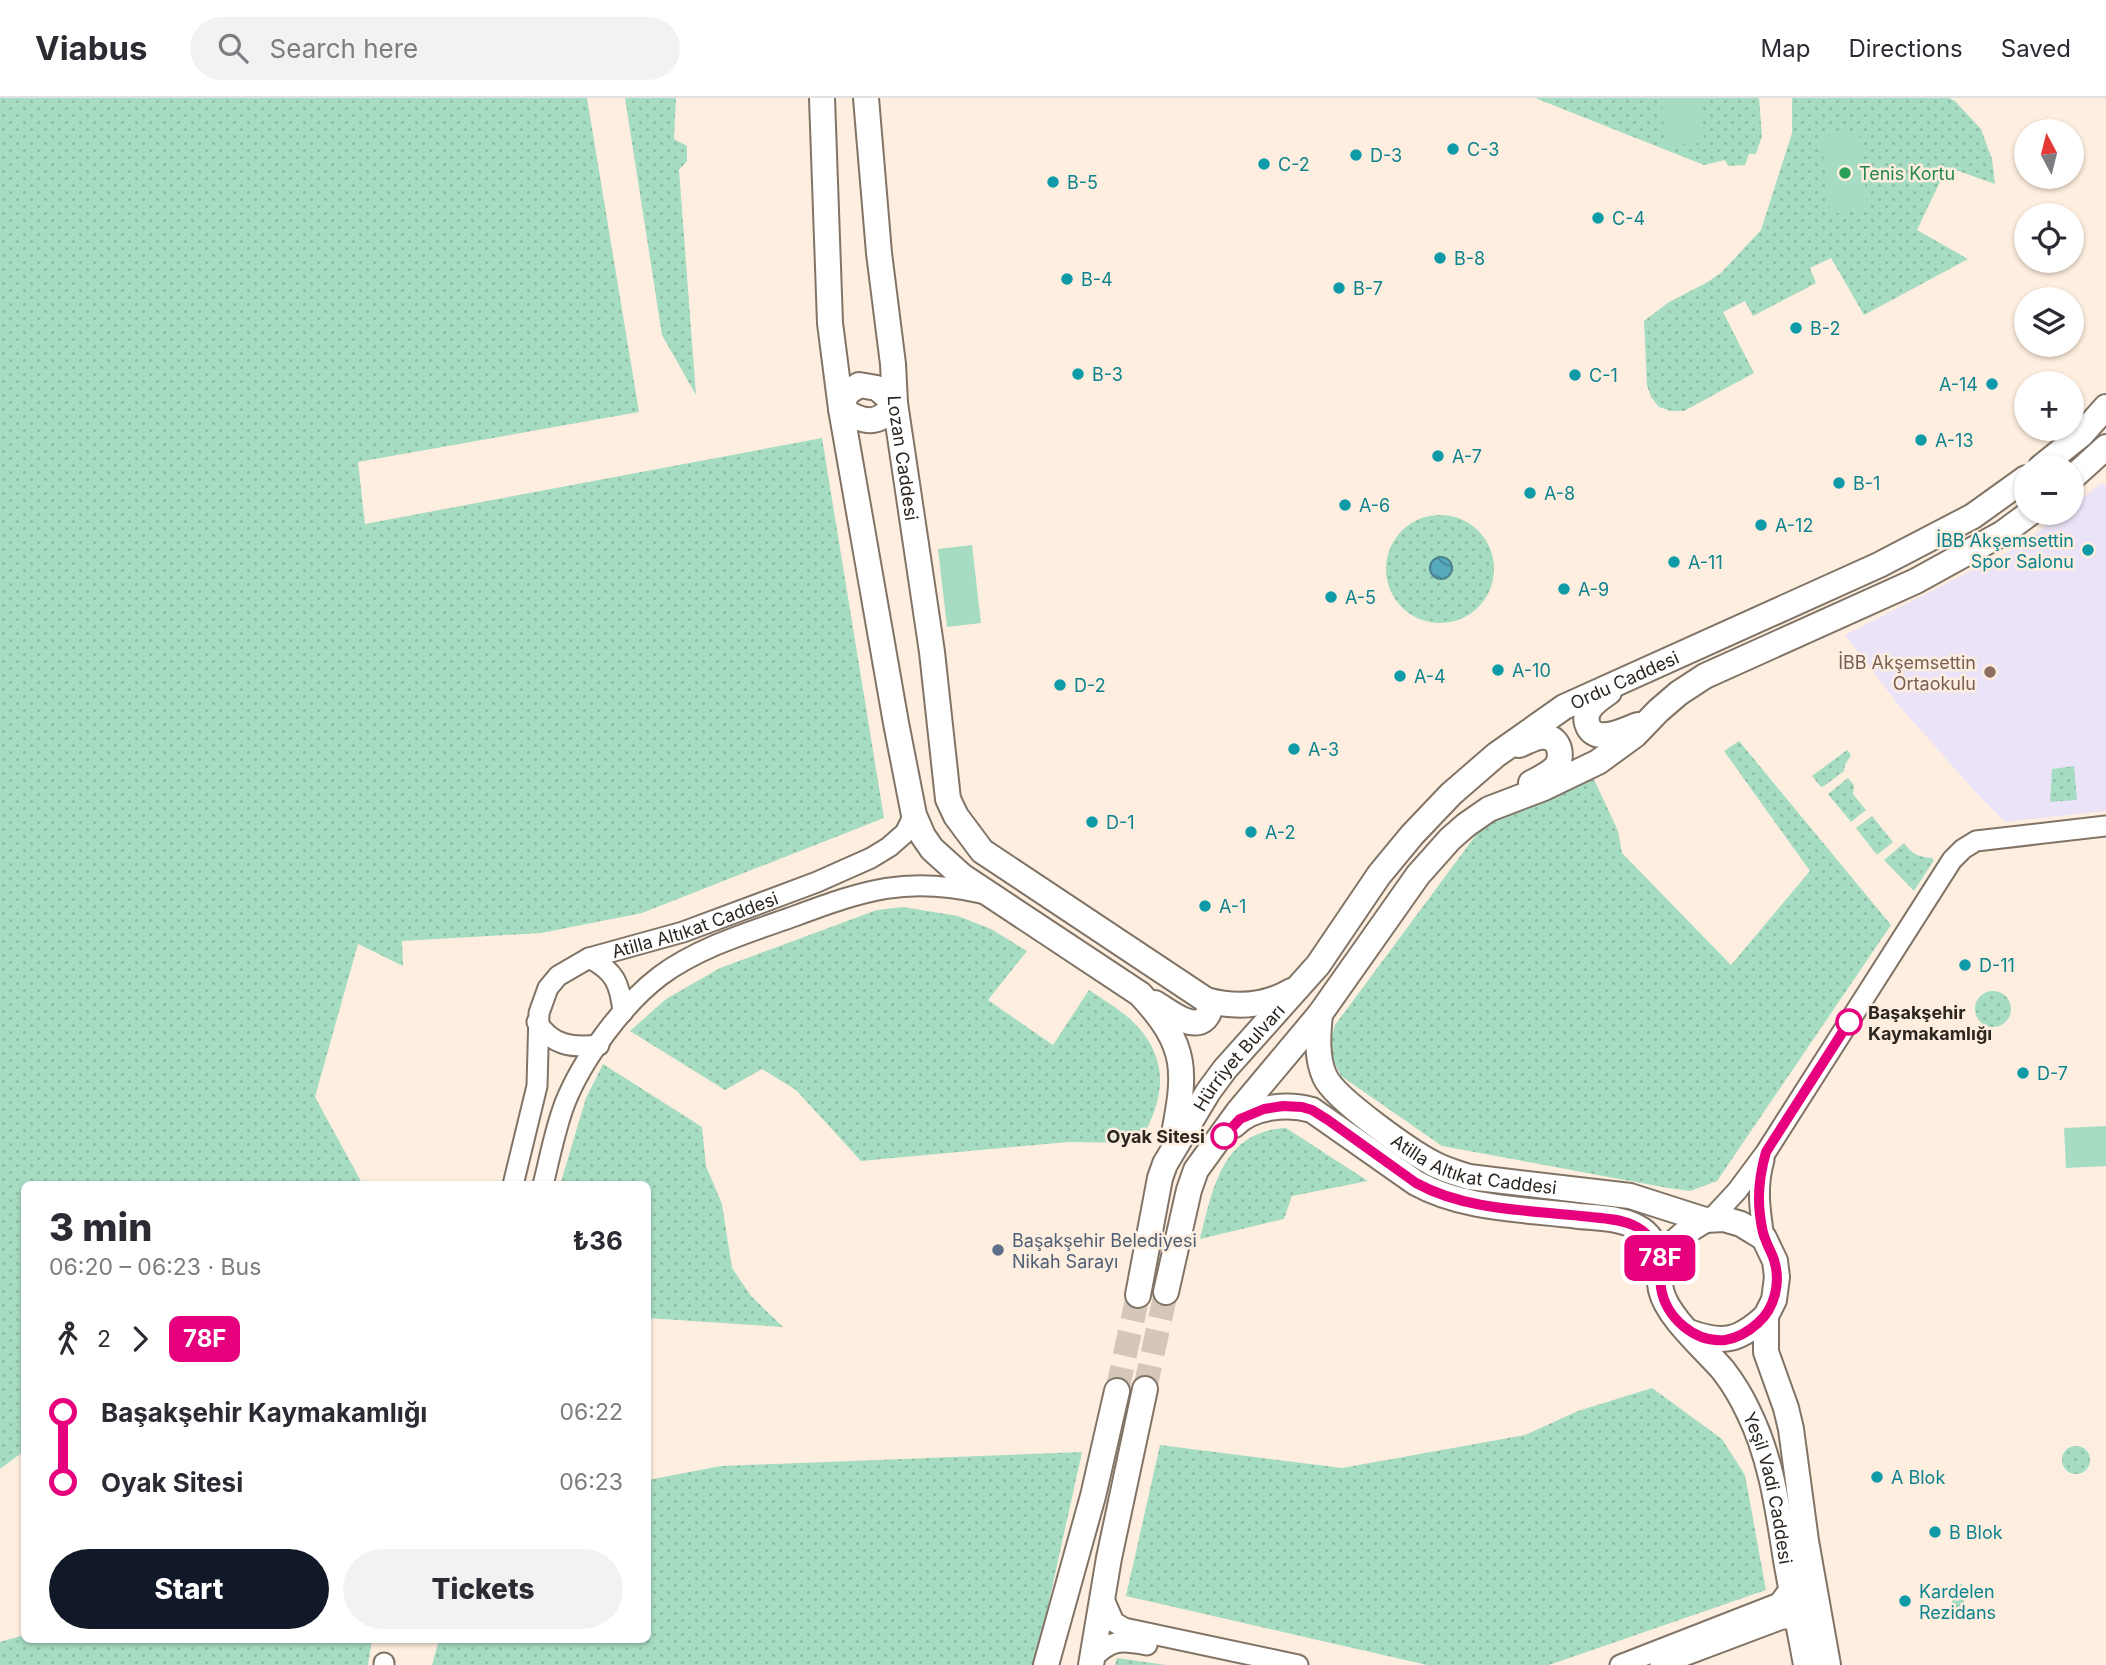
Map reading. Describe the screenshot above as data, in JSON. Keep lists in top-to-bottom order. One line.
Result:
{"streets":{"main road":["Lozan Caddesi","Ordu Caddesi","Atilla Altıkat Caddesi","Hürriyet Bulvarı","Yeşil Vadi Caddesi"]},"crossings":[["Ordu Caddesi","Atilla Altıkat Caddesi"],["Ordu Caddesi","Hürriyet Bulvarı"],["Atilla Altıkat Caddesi","Hürriyet Bulvarı"],["Atilla Altıkat Caddesi","Yeşil Vadi Caddesi"]],"places":["C-3","D-3","C-2","Tenis Kortu","B-5","C-4","B-8","B-4","B-7","B-2","B-3","C-1","A-14","A-13","A-7","B-1","A-8","A-6","A-12","İBB Akşemsettin Spor Salonu","A-11","A-9","A-5","A-10","İBB Akşemsettin Ortaokulu","A-4","D-2","A-3","D-1","A-2","A-1","D-11","Başakşehir Kaymakamlığı","D-7","Oyak Sitesi","Başakşehir Belediyesi Nikah Sarayı","A Blok","B Blok","Kardelen Rezidans"],"lines":["bus line 78F"],"north":"top","page":{"header":"Viabus","search":"Search here","nav":["Map","Directions","Saved"],"on_map":"78F","map_buttons":["+","−"],"heading":["3 min","06:20 – 06:23 · Bus","₺36"],"legs":["2","78F"],"list":[{"name":"Başakşehir Kaymakamlığı","value":"06:22"},{"name":"Oyak Sitesi","value":"06:23"}],"buttons":["Start","Tickets"]}}
